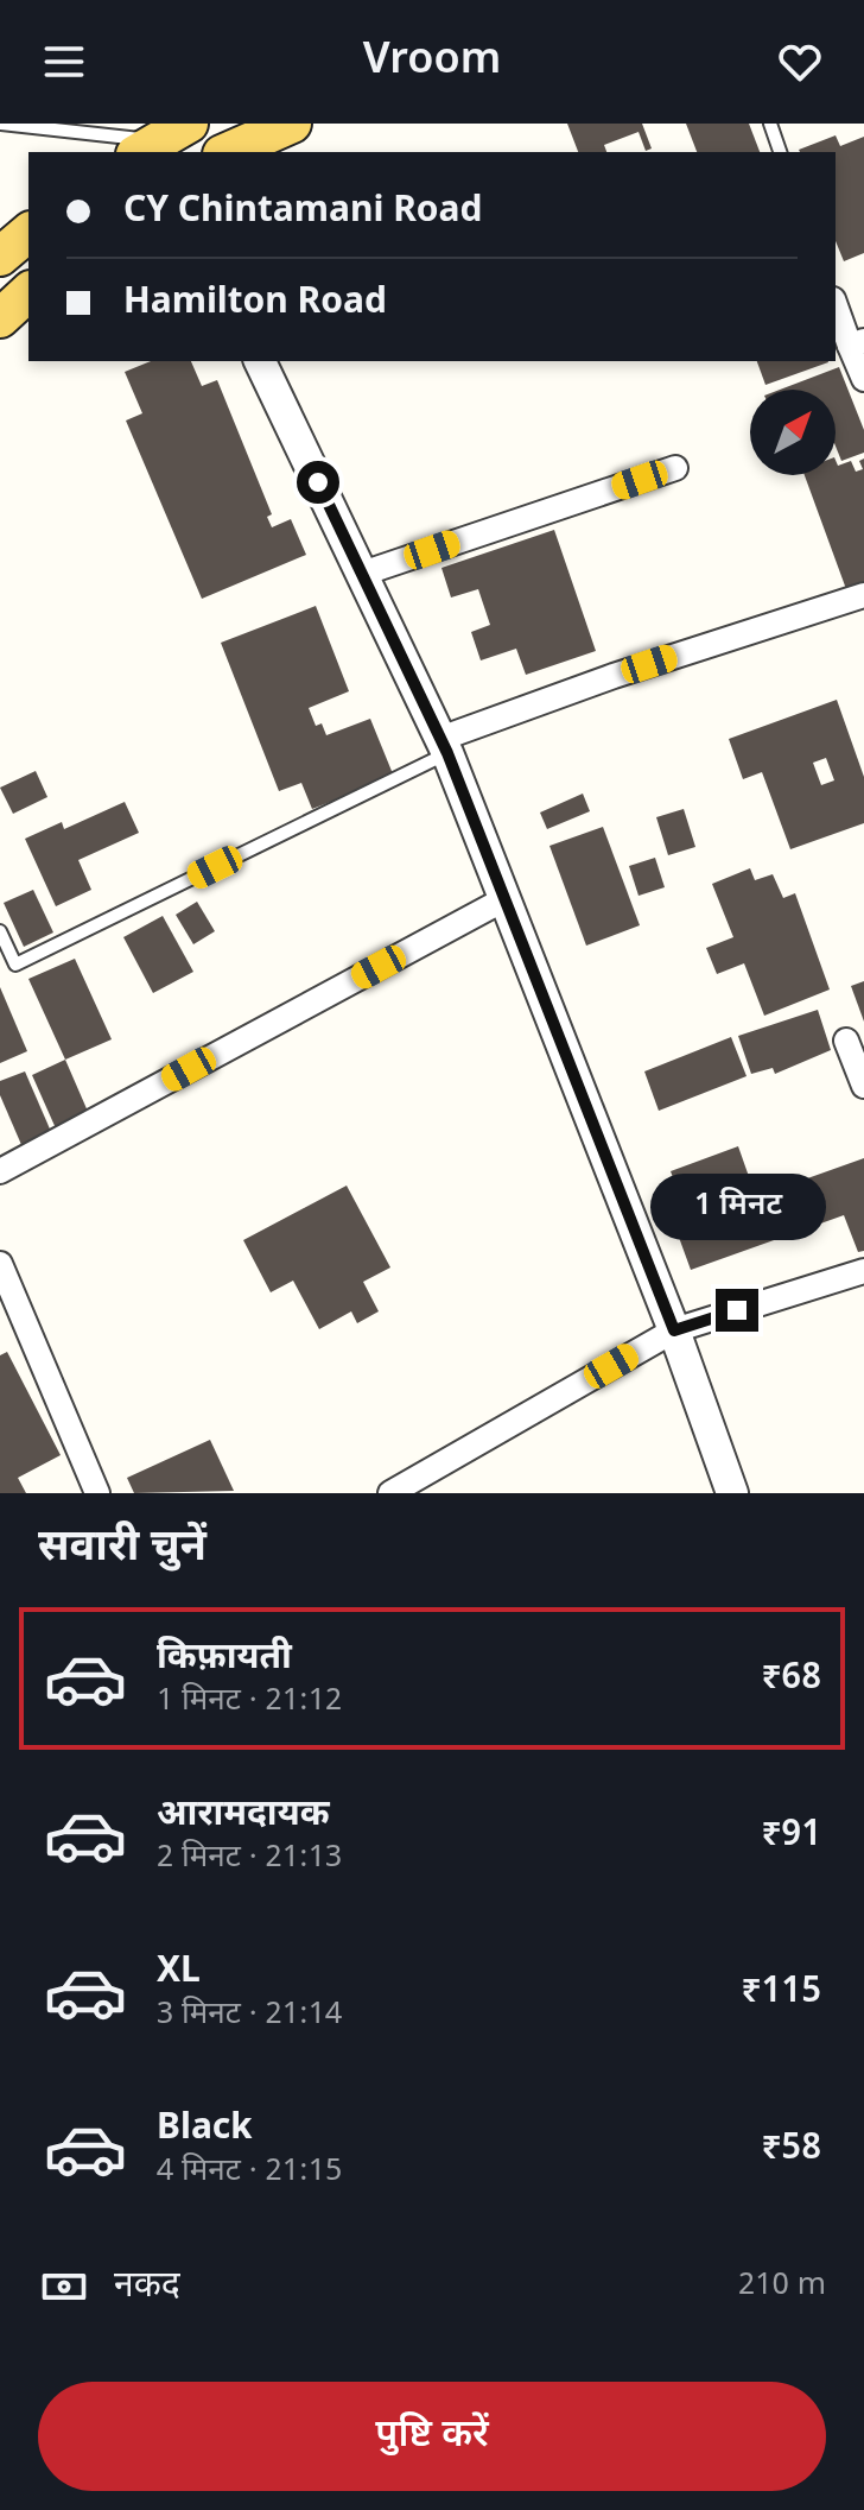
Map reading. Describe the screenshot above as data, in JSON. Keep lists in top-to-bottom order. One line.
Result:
{"north":"top right","page":{"header":"Vroom","banner":["CY Chintamani Road","Hamilton Road"],"bubble":"1 मिनट","heading":"सवारी चुनें","list":[{"name":"किफ़ायती","note":"1 मिनट · 21:12","value":"₹68"},{"name":"आरामदायक","note":"2 मिनट · 21:13","value":"₹91"},{"name":"XL","note":"3 मिनट · 21:14","value":"₹115"},{"name":"Black","note":"4 मिनट · 21:15","value":"₹58"}],"pay":["नकद","210 m"],"buttons":"पुष्टि करें"}}
